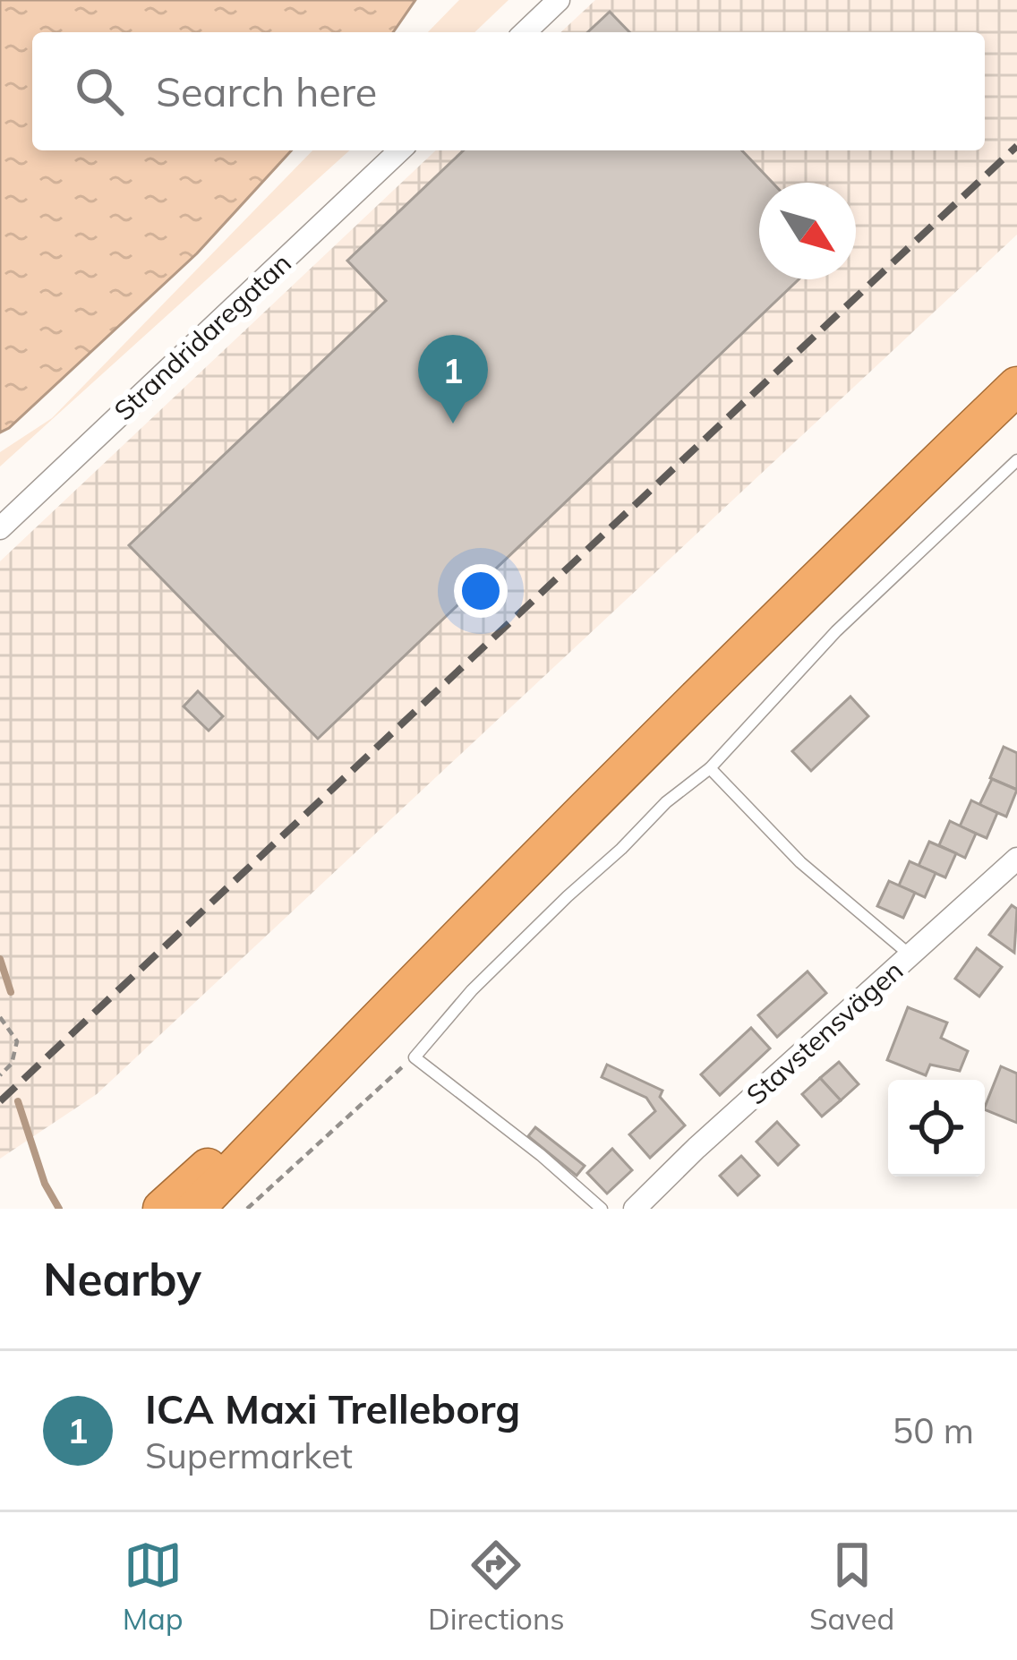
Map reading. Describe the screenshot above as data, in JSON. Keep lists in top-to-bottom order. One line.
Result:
{"streets":{"street":["Strandridaregatan","Stavstensvägen"]},"north":"bottom right","page":{"search":"Search here","pins":"1","heading":"Nearby","list":[{"mark":"1","name":"ICA Maxi Trelleborg","note":"Supermarket","value":"50 m"}],"nav":["Map","Directions","Saved"]}}
